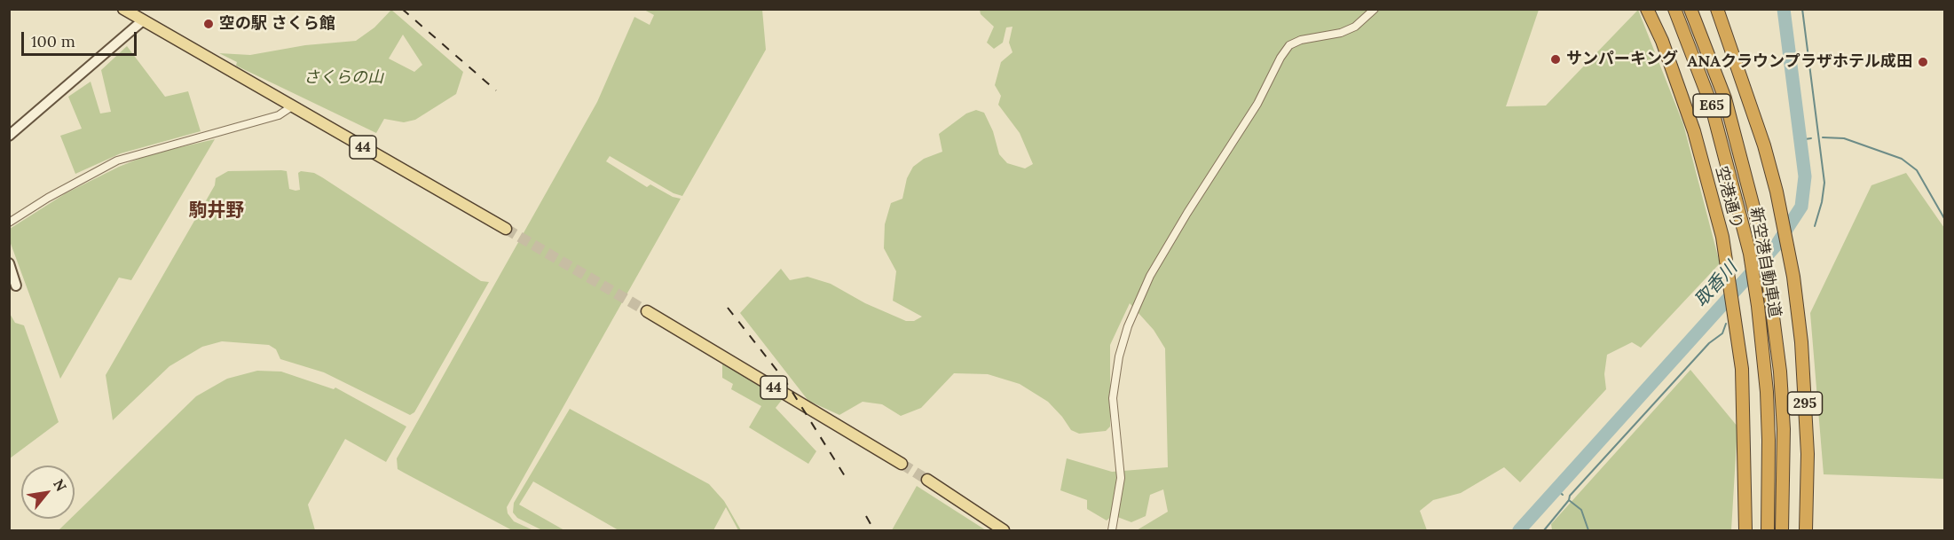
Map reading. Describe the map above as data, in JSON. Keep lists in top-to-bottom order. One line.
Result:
{"streets":{"highway":["E65","空港通り","新空港自動車道","295"],"main road":["44"]},"districts":["駒井野"],"water":["取香川"],"parks":["さくらの山"],"places":["空の駅 さくら館","サンパーキング","ANAクラウンプラザホテル成田"],"scale_bar":"100 m","north":"top right"}
